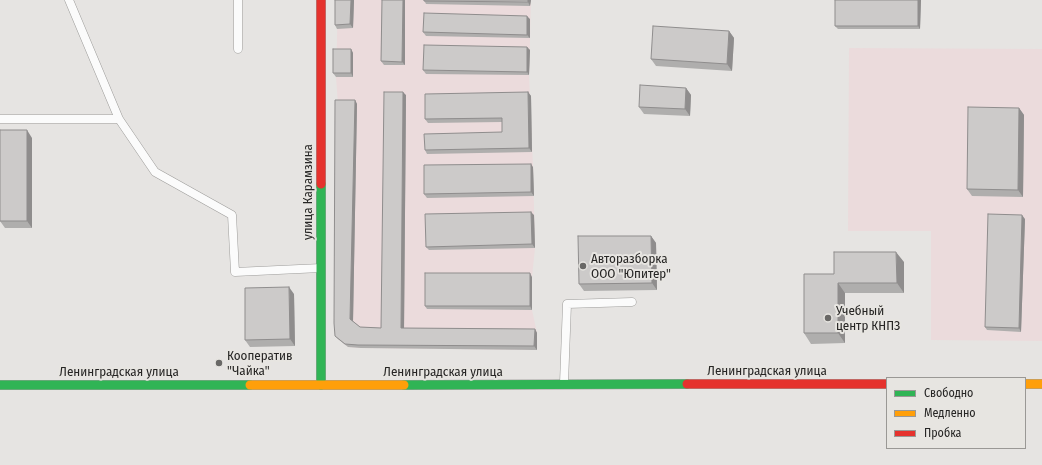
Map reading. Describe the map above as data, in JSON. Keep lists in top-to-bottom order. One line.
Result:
{"streets":{"main road":["улица Карамзина","Ленинградская улица"]},"crossings":[["улица Карамзина","Ленинградская улица"]],"places":["Авторазборка ООО \"Юпитер\"","Учебный центр КНПЗ","Кооператив \"Чайка\""],"legend":["Свободно","Медленно","Пробка"]}
